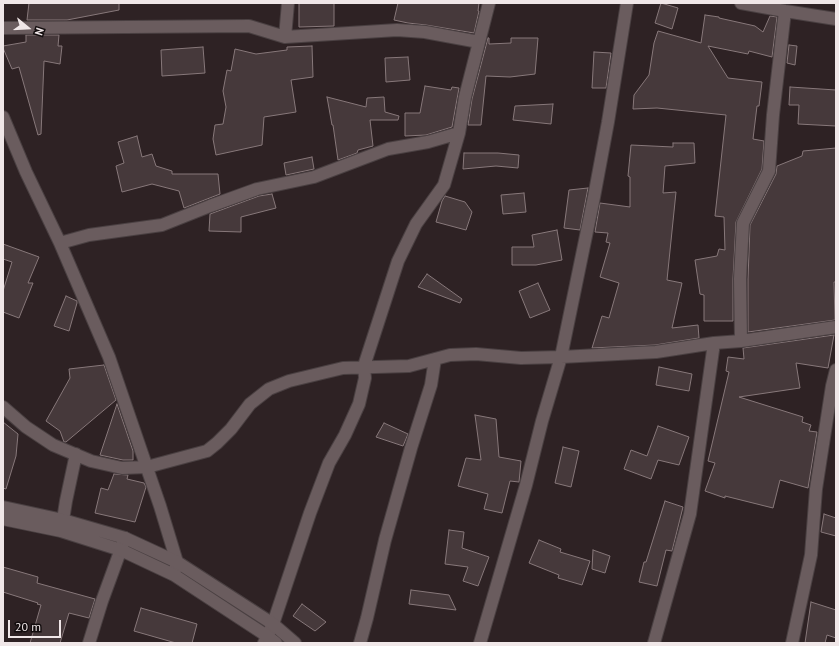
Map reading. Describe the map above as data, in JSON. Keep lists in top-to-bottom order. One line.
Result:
{"scale_bar":"20 m","north":"right"}
